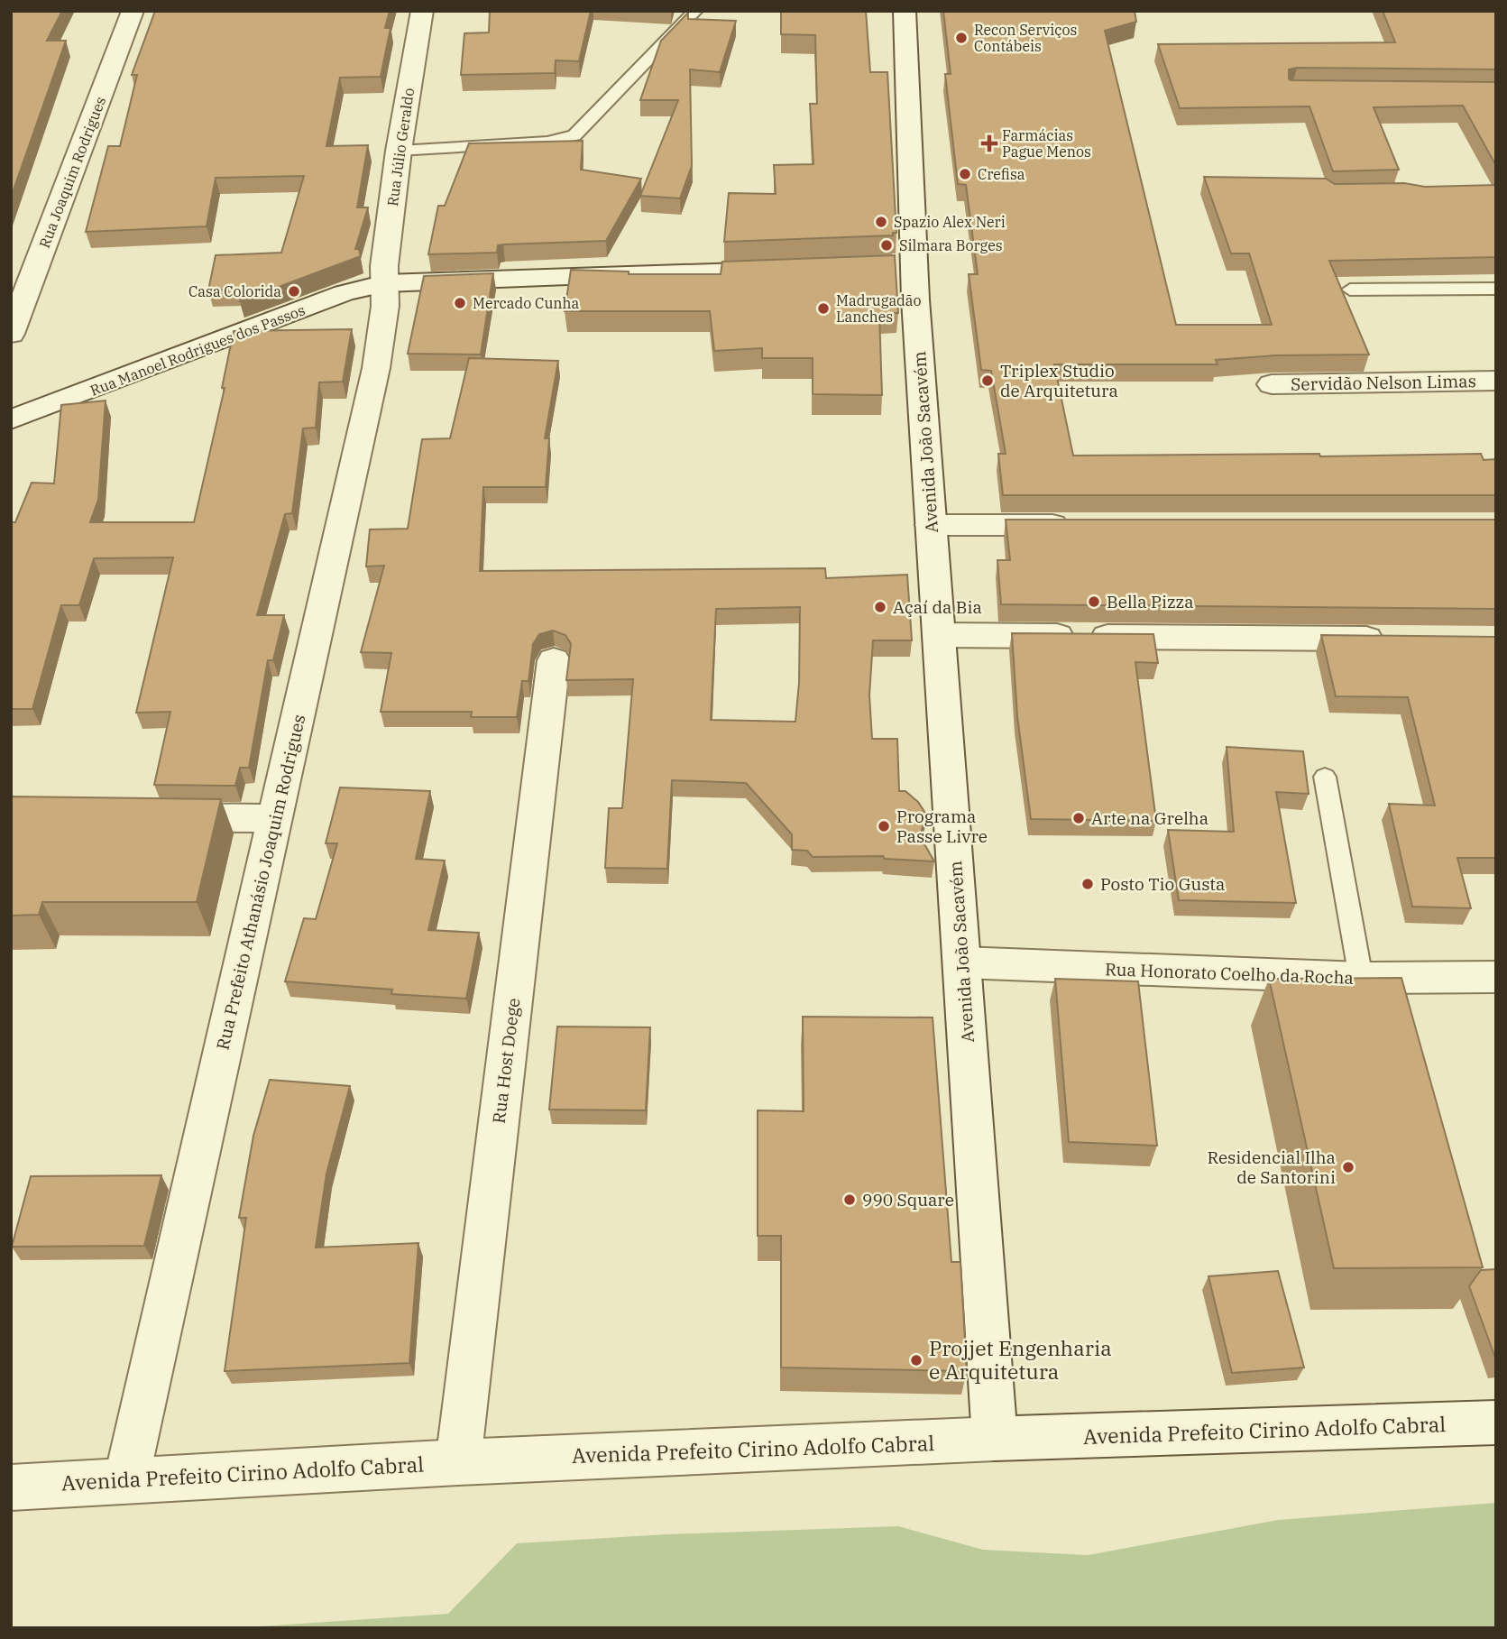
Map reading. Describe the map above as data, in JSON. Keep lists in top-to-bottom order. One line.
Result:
{"streets":{"street":["Rua Júlio Geraldo","Rua Joaquim Rodrigues","Rua Manoel Rodrigues dos Passos","Servidão Nelson Limas","Avenida João Sacavém","Rua Prefeito Athanásio Joaquim Rodrigues","Rua Honorato Coelho da Rocha","Rua Host Doege","Avenida Prefeito Cirino Adolfo Cabral"]},"crossings":[["Rua Júlio Geraldo","Rua Manoel Rodrigues dos Passos"],["Rua Júlio Geraldo","Rua Prefeito Athanásio Joaquim Rodrigues"],["Rua Manoel Rodrigues dos Passos","Rua Prefeito Athanásio Joaquim Rodrigues"],["Avenida João Sacavém","Rua Honorato Coelho da Rocha"],["Avenida João Sacavém","Avenida Prefeito Cirino Adolfo Cabral"],["Rua Prefeito Athanásio Joaquim Rodrigues","Avenida Prefeito Cirino Adolfo Cabral"],["Rua Host Doege","Avenida Prefeito Cirino Adolfo Cabral"]],"places":{"other":["Recon Serviços Contábeis","Crefisa","Spazio Alex Neri","Silmara Borges","Casa Colorida","Mercado Cunha","Madrugadão Lanches","Triplex Studio de Arquitetura","Bella Pizza","Açaí da Bia","Arte na Grelha","Programa Passe Livre","Posto Tio Gusta","Residencial Ilha de Santorini","990 Square","Projjet Engenharia e Arquitetura"],"health":["Farmácias Pague Menos"]}}
